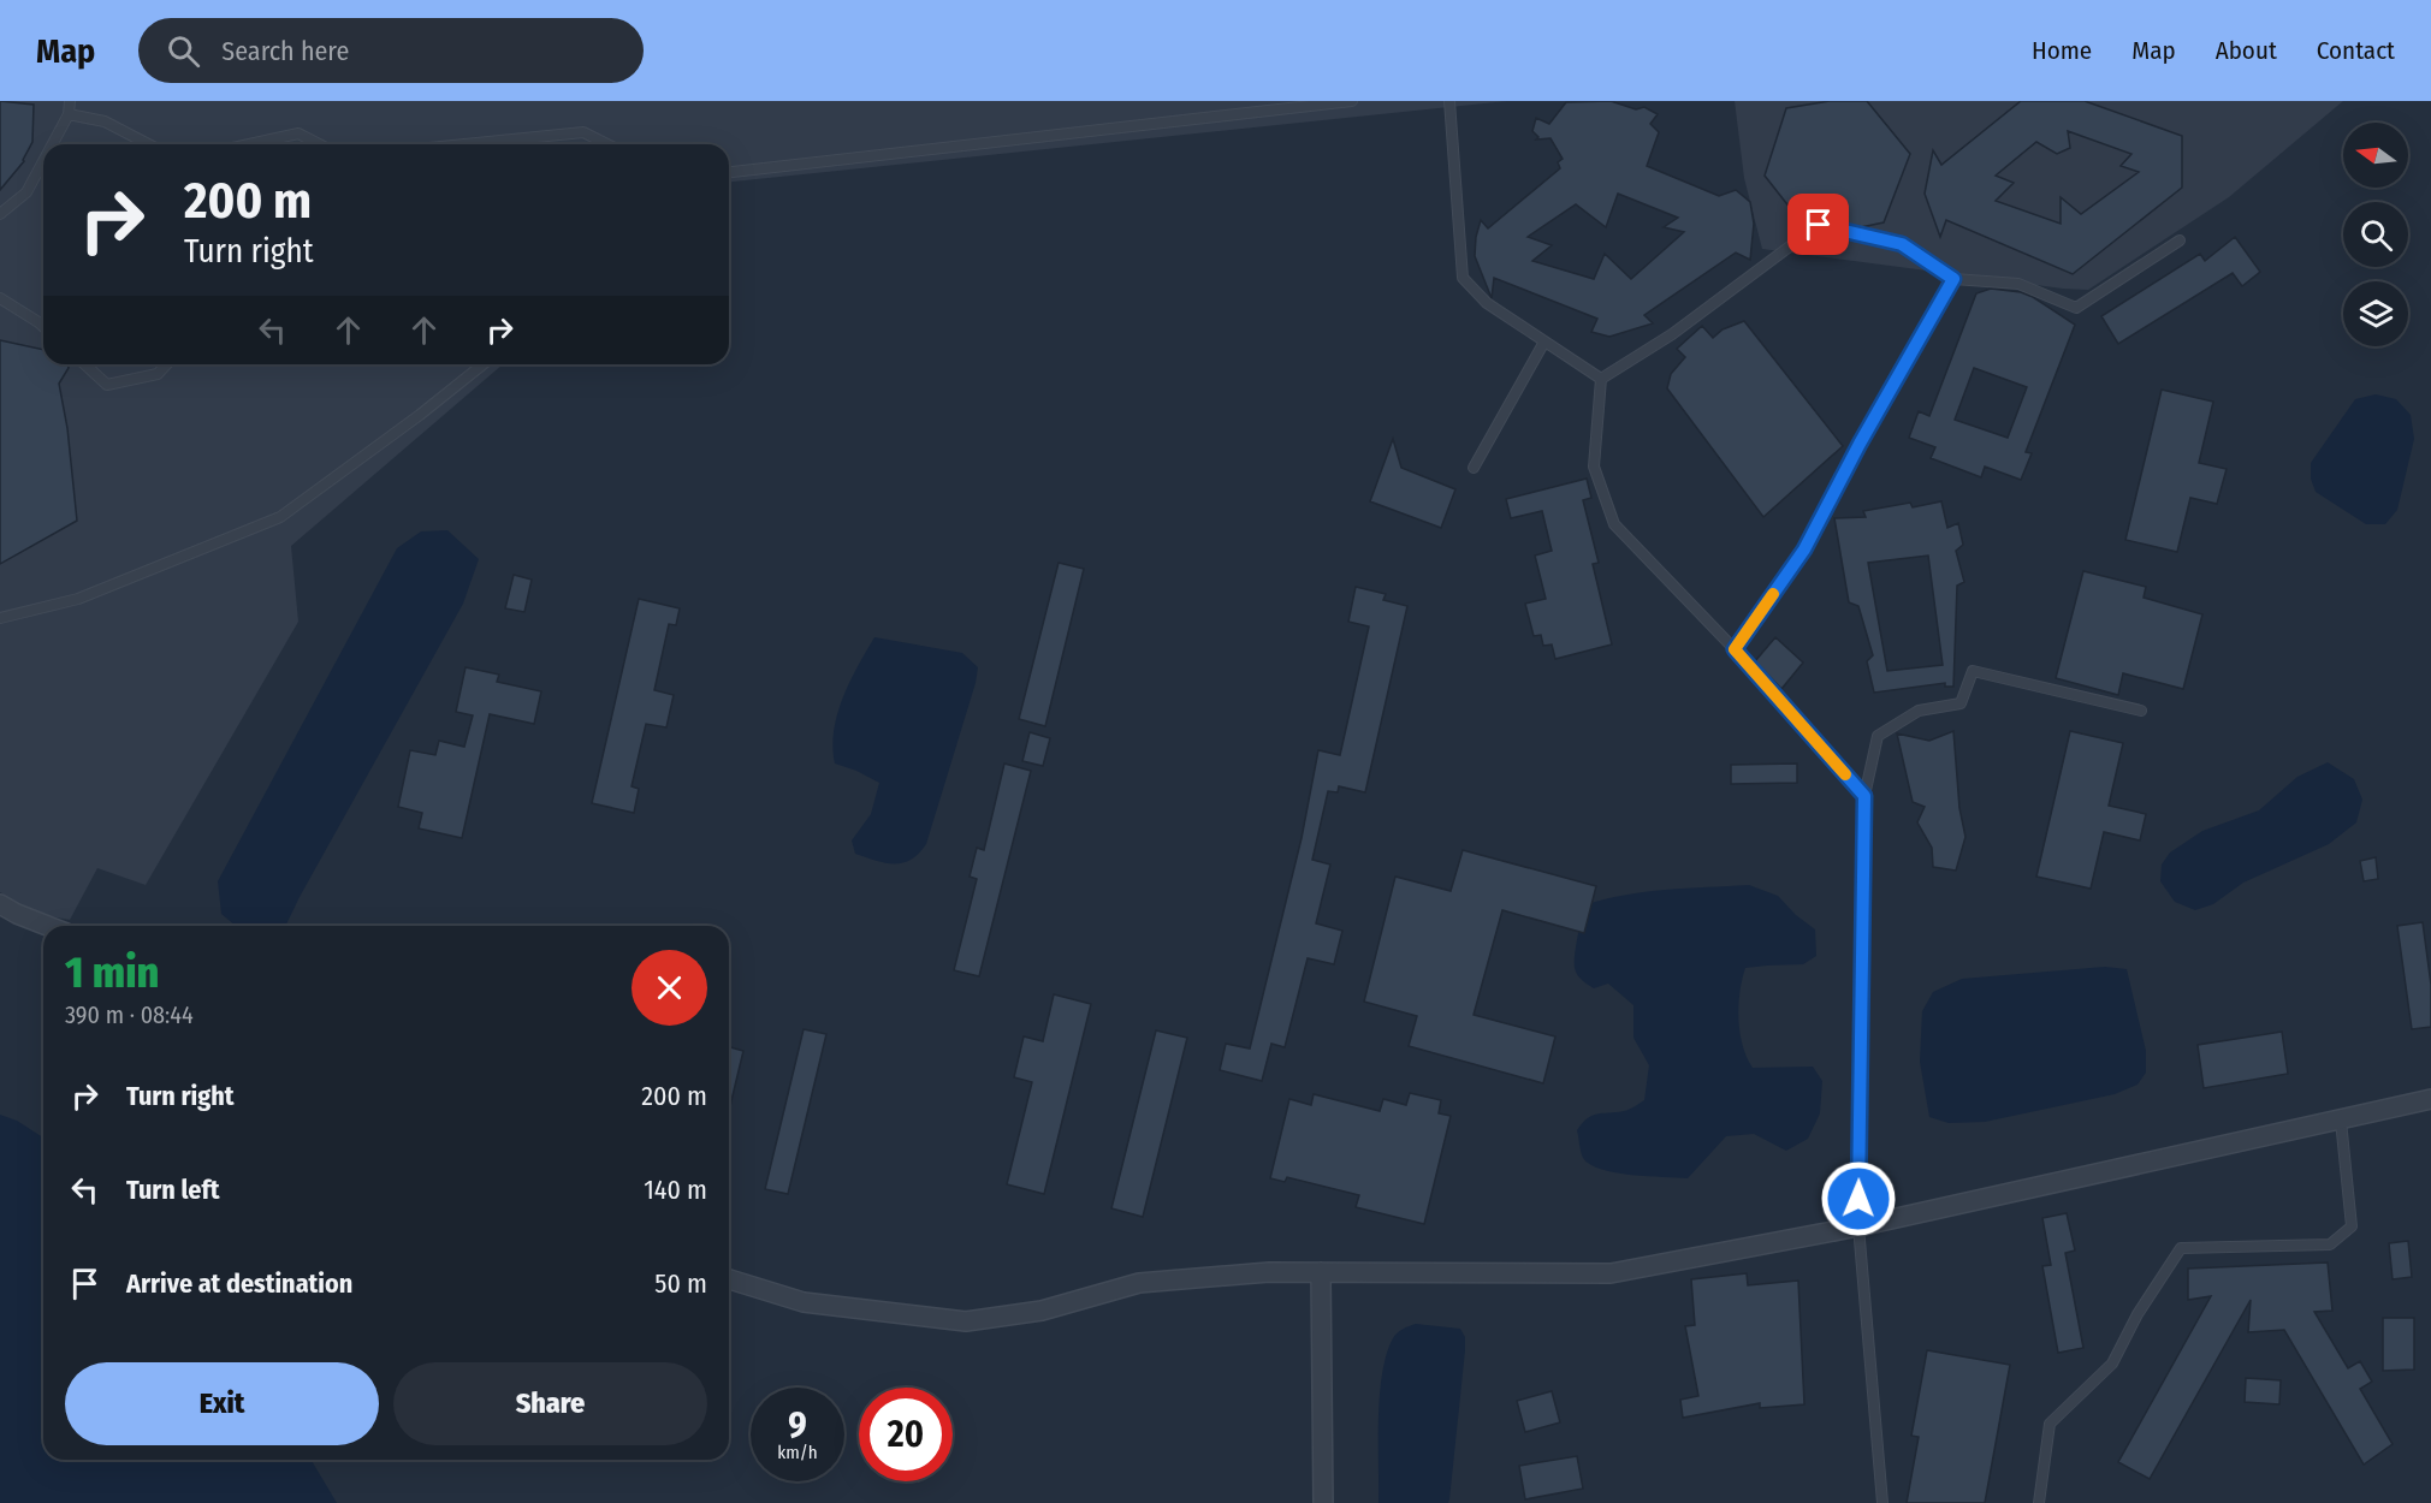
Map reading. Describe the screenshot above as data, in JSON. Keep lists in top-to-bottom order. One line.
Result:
{"north":"left","page":{"header":"Map","search":"Search here","nav":["Home","Map","About","Contact"],"turn":["200 m","Turn right"],"heading":["1 min","390 m · 08:44"],"list":[{"name":"Turn right","value":"200 m"},{"name":"Turn left","value":"140 m"},{"name":"Arrive at destination","value":"50 m"}],"buttons":["Exit","Share"],"speed":"9 km/h","limit":"20"}}
